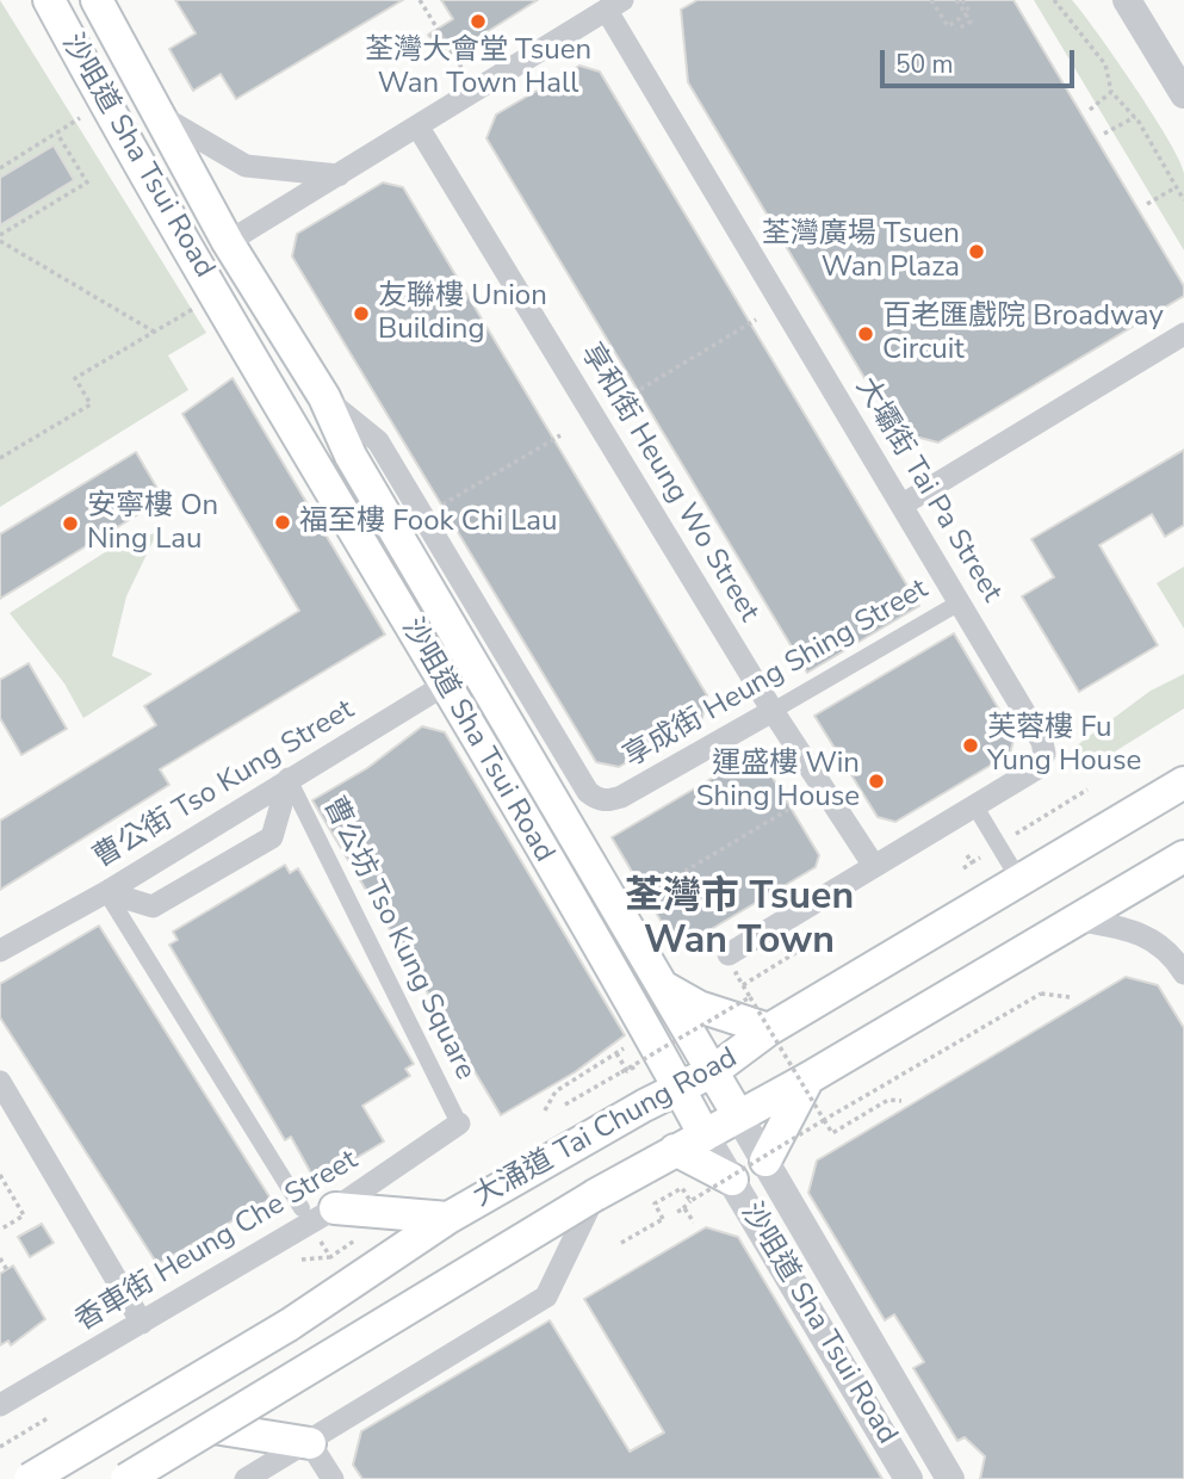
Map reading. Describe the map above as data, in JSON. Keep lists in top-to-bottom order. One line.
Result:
{"streets":{"main road":["沙咀道 Sha Tsui Road","大涌道 Tai Chung Road"],"street":["享和街 Heung Wo Street","大壩街 Tai Pa Street","享成街 Heung Shing Street","曹公街 Tso Kung Street","曹公坊 Tso Kung Square","香車街 Heung Che Street"]},"crossings":[["沙咀道 Sha Tsui Road","享成街 Heung Shing Street"],["沙咀道 Sha Tsui Road","曹公街 Tso Kung Street"],["沙咀道 Sha Tsui Road","大涌道 Tai Chung Road"],["享和街 Heung Wo Street","享成街 Heung Shing Street"],["大壩街 Tai Pa Street","享成街 Heung Shing Street"],["曹公街 Tso Kung Street","曹公坊 Tso Kung Square"],["曹公坊 Tso Kung Square","香車街 Heung Che Street"]],"districts":["荃灣市 Tsuen Wan Town"],"places":["荃灣大會堂 Tsuen Wan Town Hall","荃灣廣場 Tsuen Wan Plaza","友聯樓 Union Building","百老匯戲院 Broadway Circuit","福至樓 Fook Chi Lau","安寧樓 On Ning Lau","芙蓉樓 Fu Yung House","運盛樓 Win Shing House"],"scale_bar":"50 m"}
